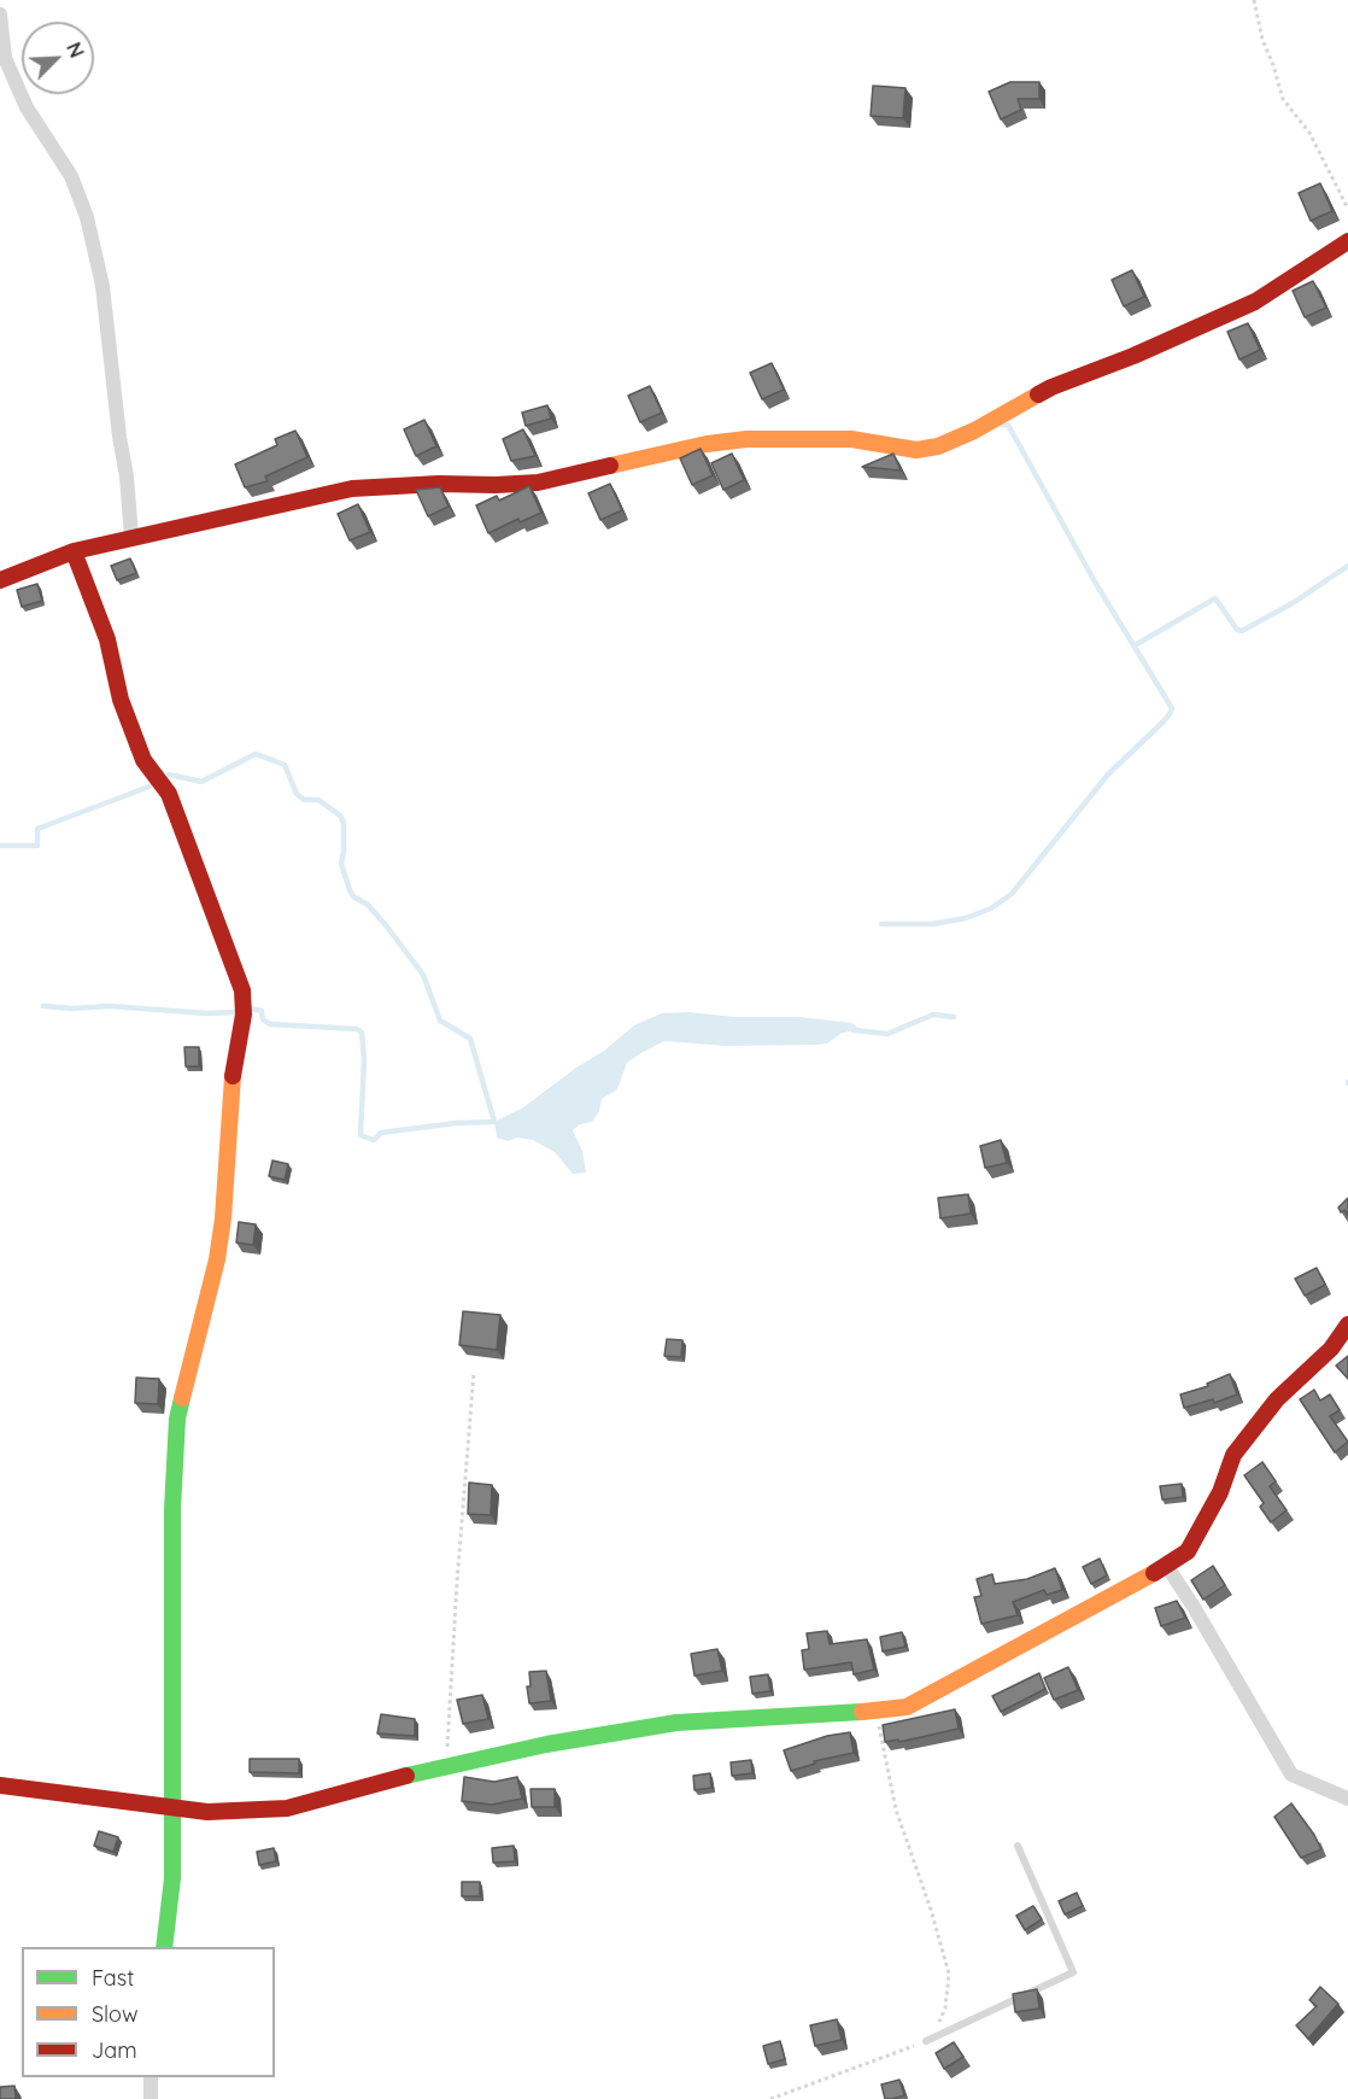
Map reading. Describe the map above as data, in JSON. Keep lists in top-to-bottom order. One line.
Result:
{"legend":["Fast","Slow","Jam"],"north":"top right"}
